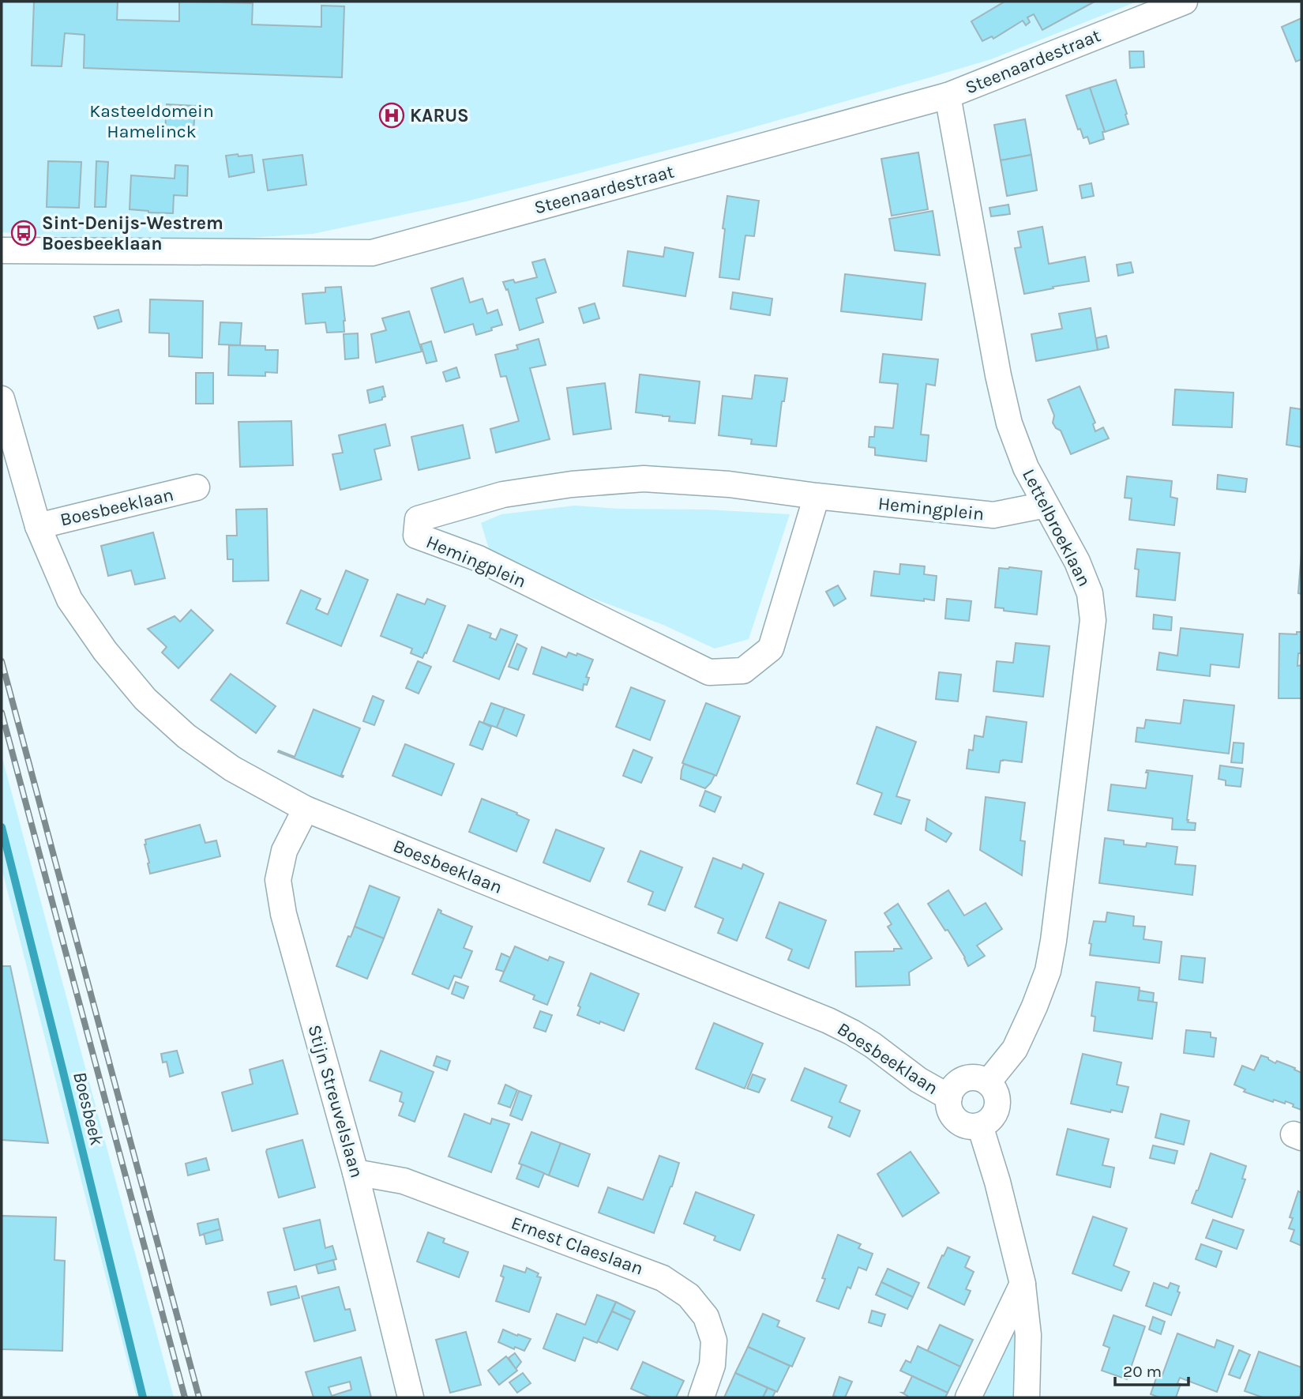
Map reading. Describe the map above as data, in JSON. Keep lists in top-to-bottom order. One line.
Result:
{"streets":{"street":["Steenaardestraat","Boesbeeklaan","Hemingplein","Lettelbroeklaan","Stijn Streuvelslaan","Ernest Claeslaan"]},"crossings":[["Steenaardestraat","Lettelbroeklaan"],["Boesbeeklaan","Lettelbroeklaan"],["Boesbeeklaan","Stijn Streuvelslaan"],["Hemingplein","Lettelbroeklaan"],["Stijn Streuvelslaan","Ernest Claeslaan"]],"water":["Boesbeek"],"parks":["Kasteeldomein Hamelinck"],"places":{"hospital":["KARUS"],"bus stop":["Sint-Denijs-Westrem Boesbeeklaan"]},"scale_bar":"20 m"}
